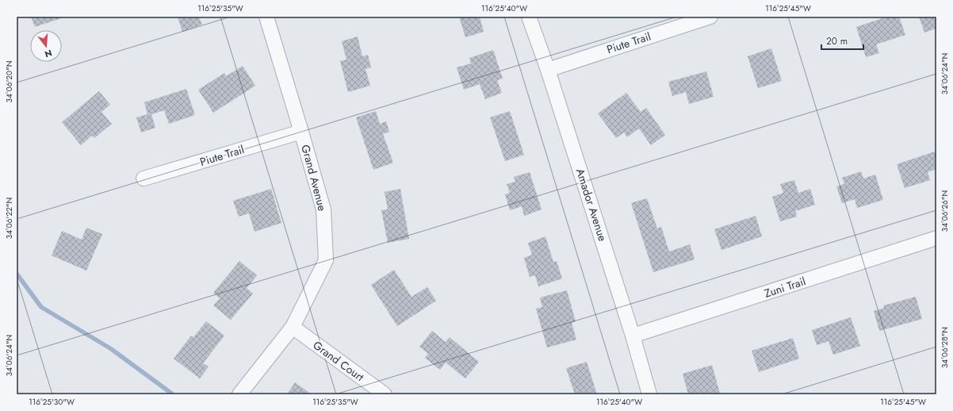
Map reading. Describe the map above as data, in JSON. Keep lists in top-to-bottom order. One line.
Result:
{"streets":{"street":["Piute Trail","Grand Avenue","Amador Avenue","Zuni Trail","Grand Court"]},"crossings":[["Piute Trail","Grand Avenue"],["Piute Trail","Amador Avenue"],["Grand Avenue","Grand Court"],["Amador Avenue","Zuni Trail"]],"scale_bar":"20 m","north":"bottom","coordinates":["116°25'35\"W","116°25'40\"W","116°25'45\"W","34°06'24\"N","34°06'20\"N","34°06'26\"N","34°06'22\"N","34°06'28\"N","116°25'30\"W"]}
